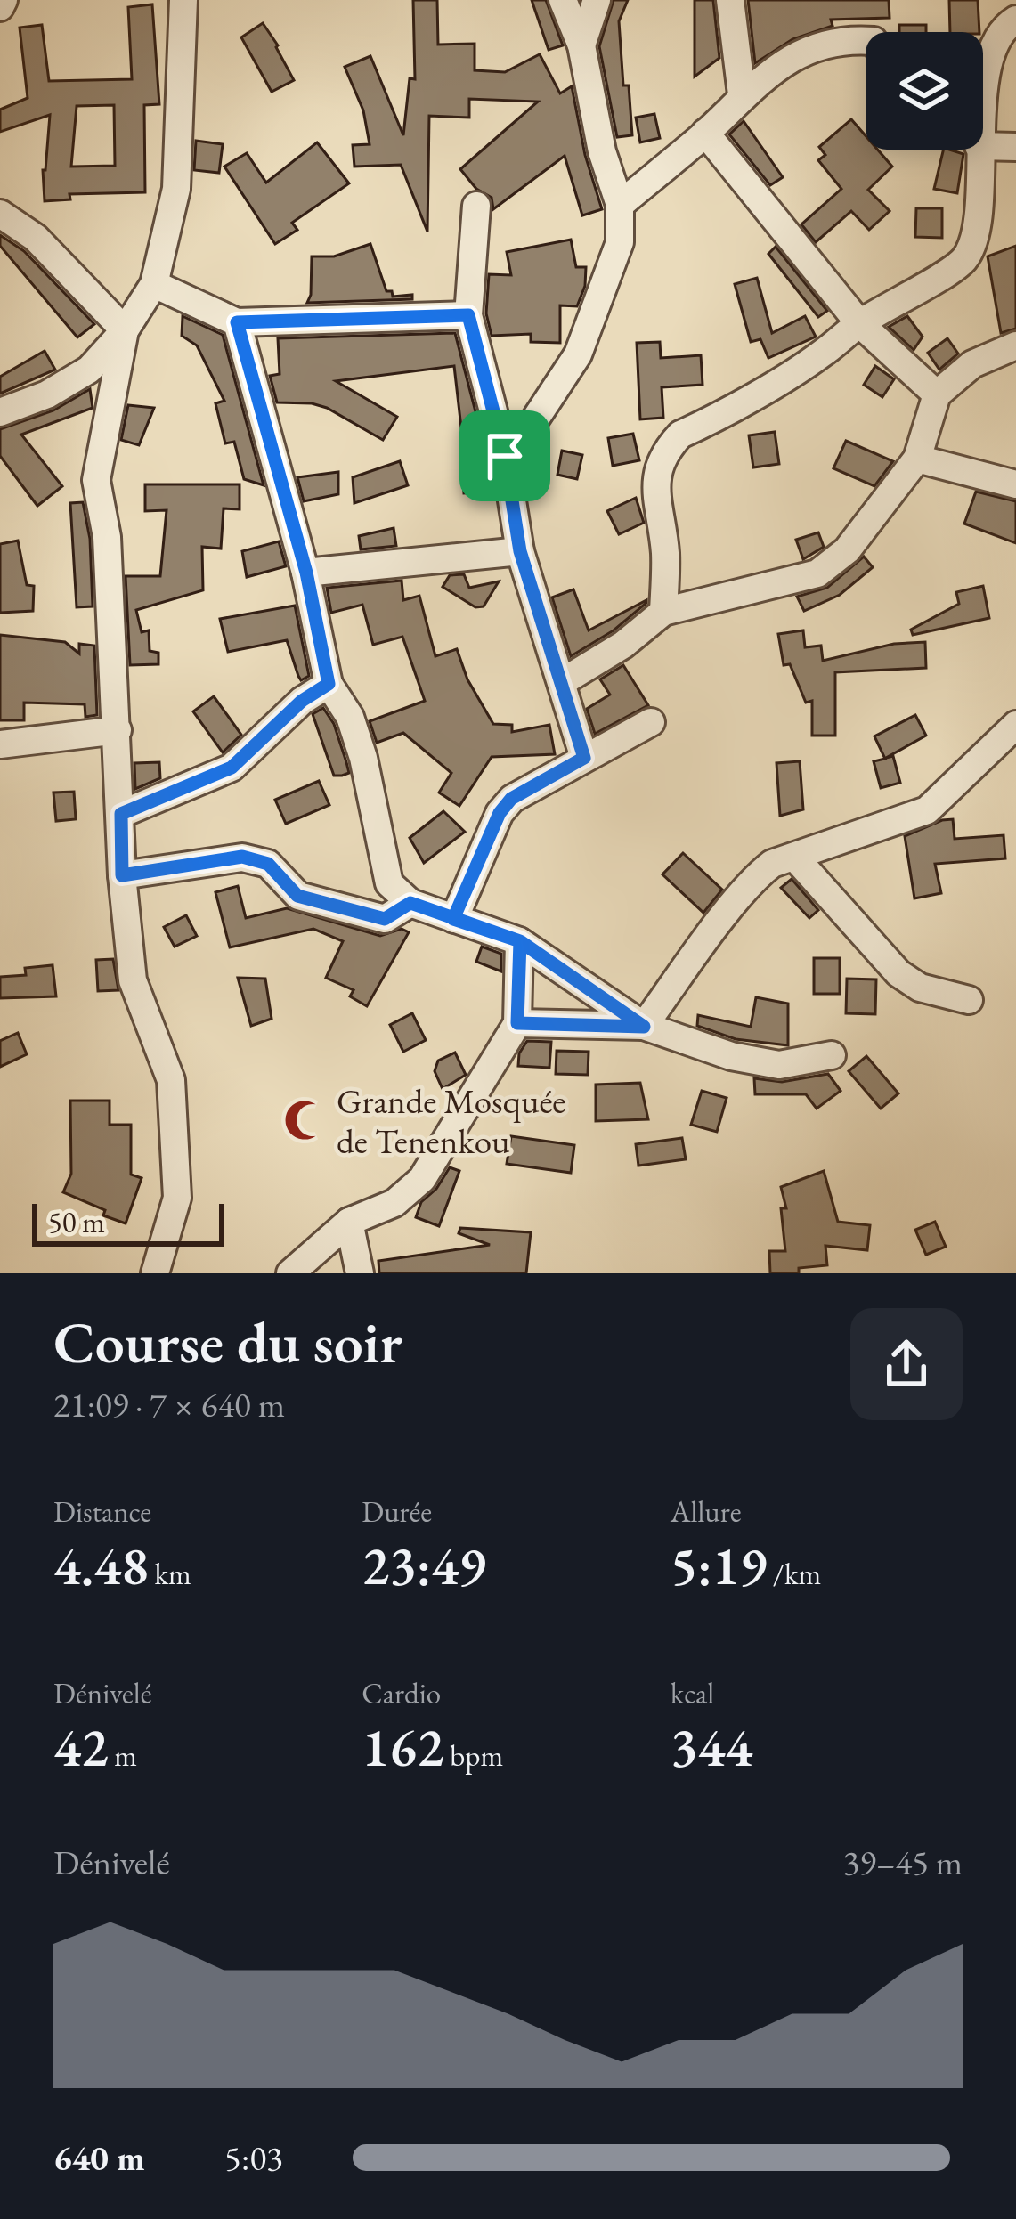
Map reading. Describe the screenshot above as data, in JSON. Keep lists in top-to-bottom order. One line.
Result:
{"places":{"mosque":["Grande Mosquée de Tenenkou"]},"scale_bar":"50 m","page":{"scale":"50 m","heading":["Course du soir","21:09 · 7 × 640 m"],"stats":[["Distance","4.48 km"],["Durée","23:49"],["Allure","5:19 /km"],["Dénivelé","42 m"],["Cardio","162 bpm"],["kcal","344"]],"chart":["Dénivelé","39–45 m"],"list":[{"name":"640 m","note":"5:03"}]}}
